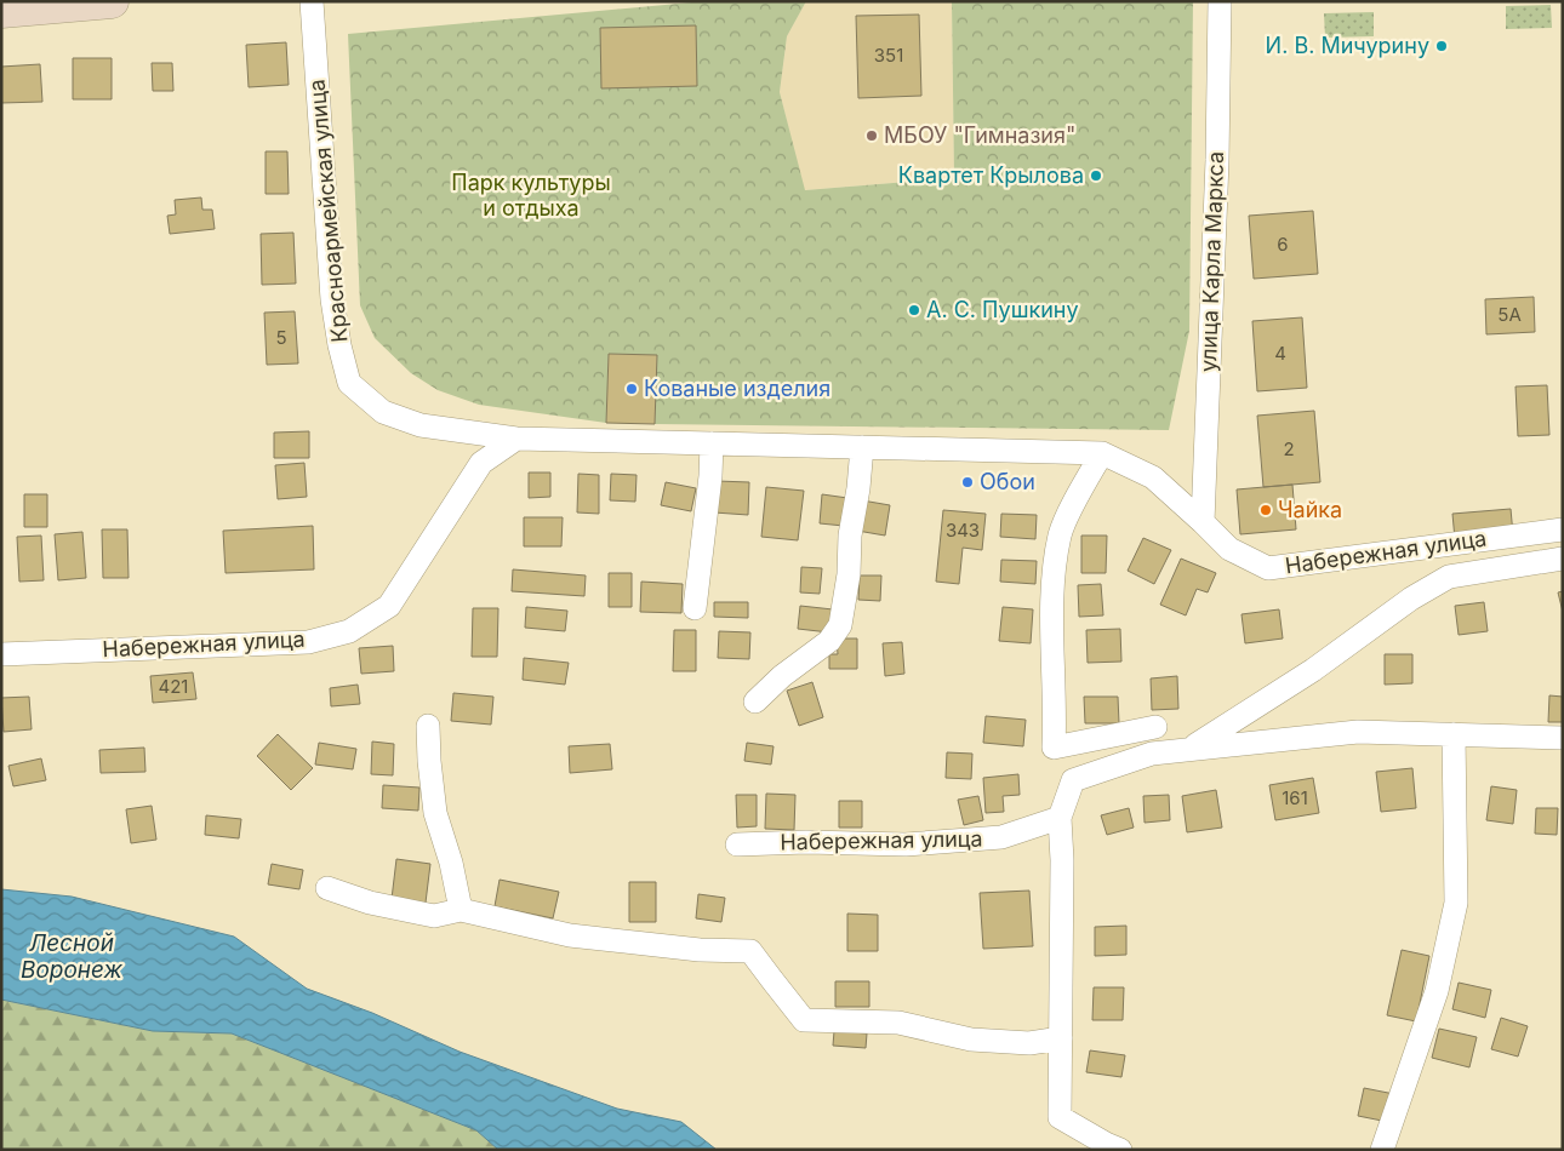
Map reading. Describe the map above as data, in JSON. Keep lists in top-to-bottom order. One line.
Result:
{"streets":{"street":["Красноармейская улица","улица Карла Маркса","Набережная улица"]},"crossings":[["Красноармейская улица","Набережная улица"],["улица Карла Маркса","Набережная улица"]],"water":["Лесной Воронеж"],"parks":["Парк культуры и отдыха"],"places":["И. В. Мичурину","МБОУ \"Гимназия\"","Квартет Крылова","А. С. Пушкину","Кованые изделия","Обои","Чайка"],"house_numbers":["351","6","5А","5","4","2","343","421","161"]}
